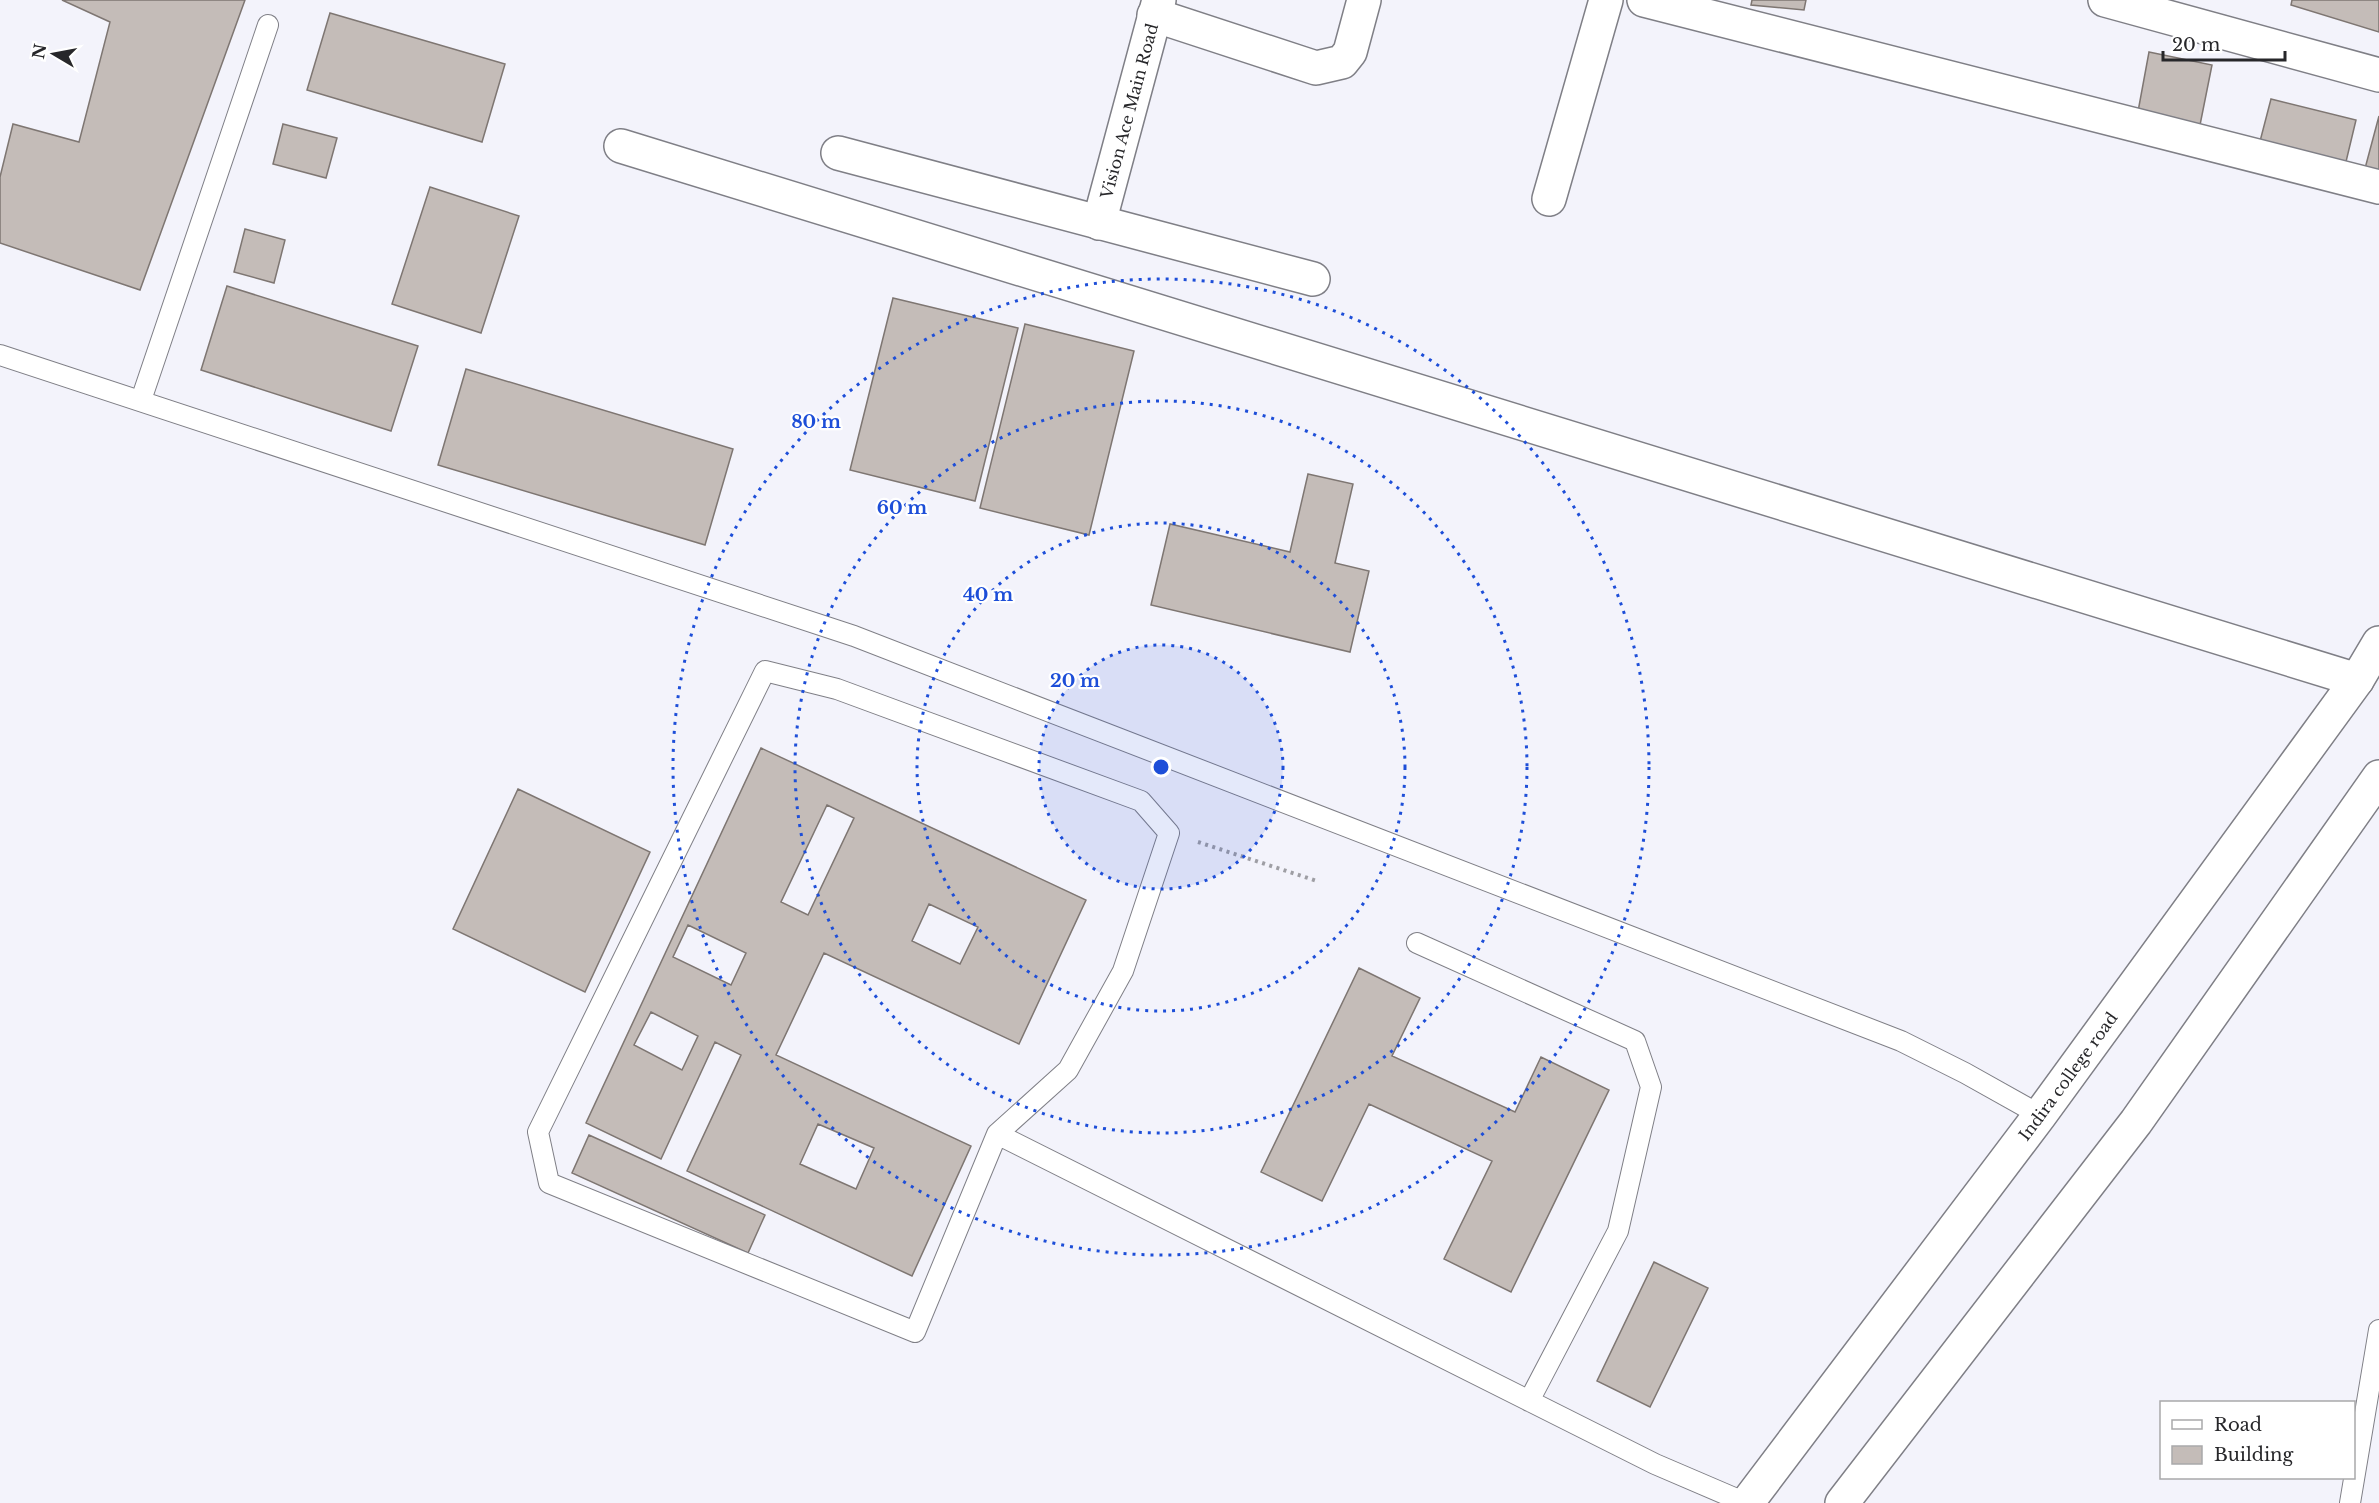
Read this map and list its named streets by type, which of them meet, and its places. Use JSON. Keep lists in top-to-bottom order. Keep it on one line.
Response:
{"streets":{"street":["Vision Ace Main Road","Indira college road"]},"legend":["Road","Building"],"scale_bar":"20 m","north":"left","rings":["80 m","60 m","40 m","20 m"]}
